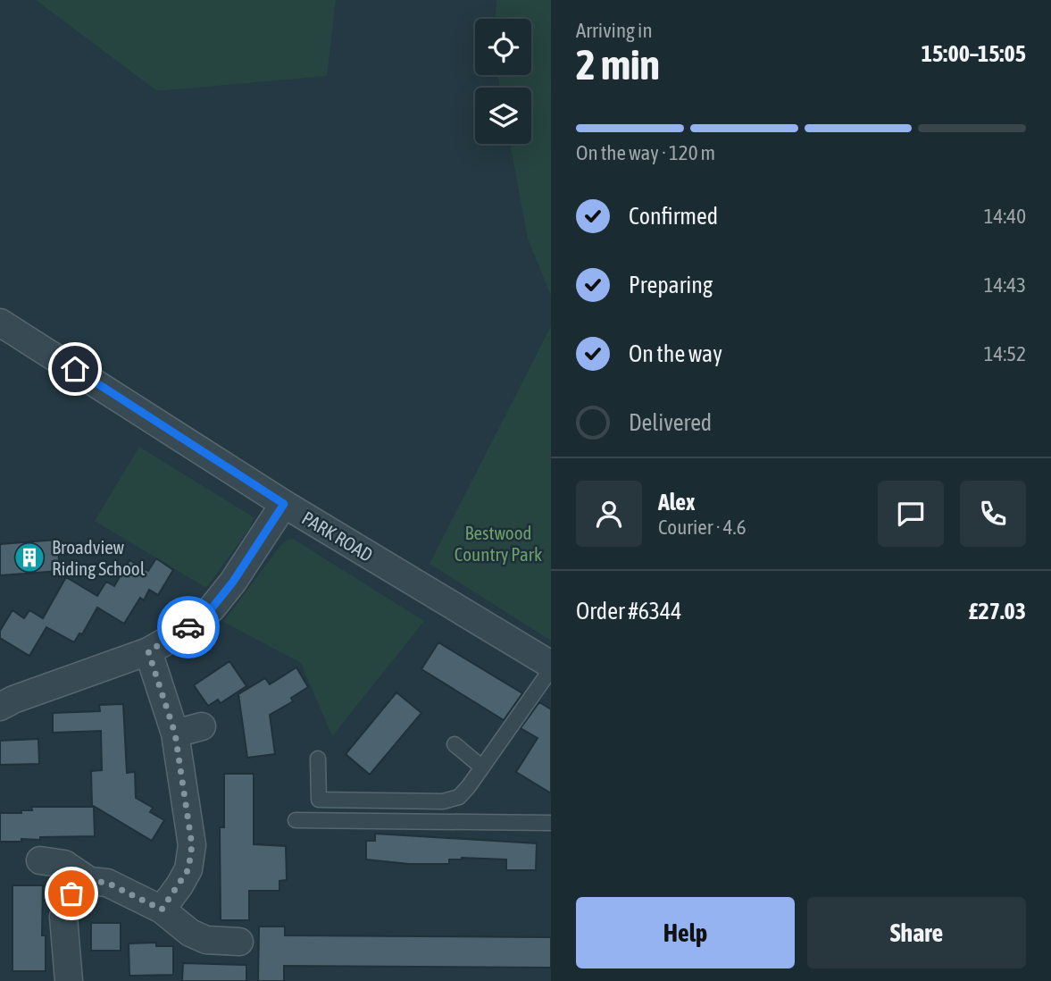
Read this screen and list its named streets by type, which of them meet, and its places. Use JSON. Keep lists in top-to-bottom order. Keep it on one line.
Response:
{"streets":{"street":["PARK ROAD"]},"parks":["Bestwood Country Park"],"places":{"building":["Broadview Riding School"]},"page":{"heading":["2 min","Arriving in","15:00–15:05"],"panel":["Alex","Courier · 4.6","Order #6344","£27.03"],"bar":"On the way · 120 m","list":[["Confirmed","14:40"],["Preparing","14:43"],["On the way","14:52"],"Delivered"],"buttons":["Help","Share"]}}
